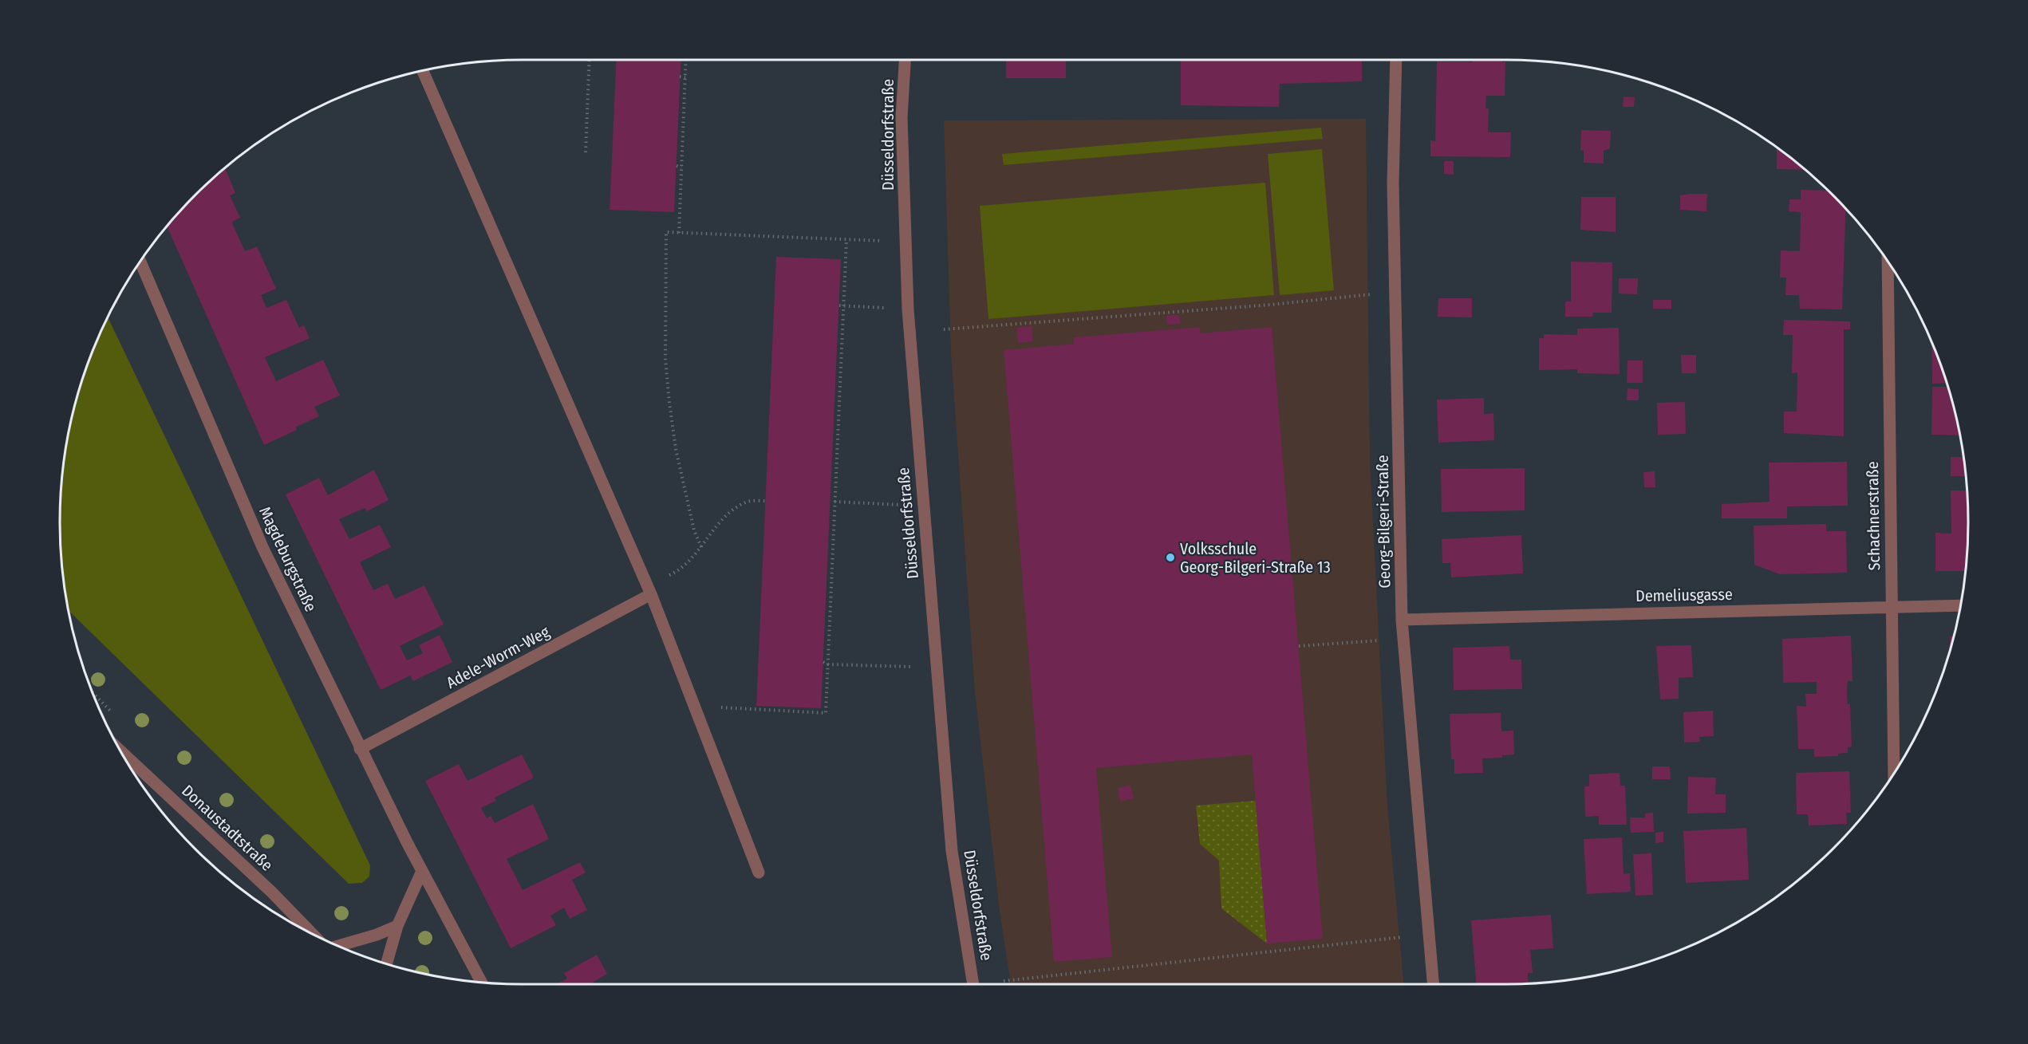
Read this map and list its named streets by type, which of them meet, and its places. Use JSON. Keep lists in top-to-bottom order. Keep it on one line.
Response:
{"streets":{"street":["Düsseldorfstraße","Schachnerstraße","Georg-Bilgeri-Straße","Magdeburgstraße","Demeliusgasse","Adele-Worm-Weg","Donaustadtstraße"]},"crossings":[["Schachnerstraße","Demeliusgasse"],["Georg-Bilgeri-Straße","Demeliusgasse"],["Magdeburgstraße","Adele-Worm-Weg"]],"places":["Volksschule Georg-Bilgeri-Straße 13"]}
